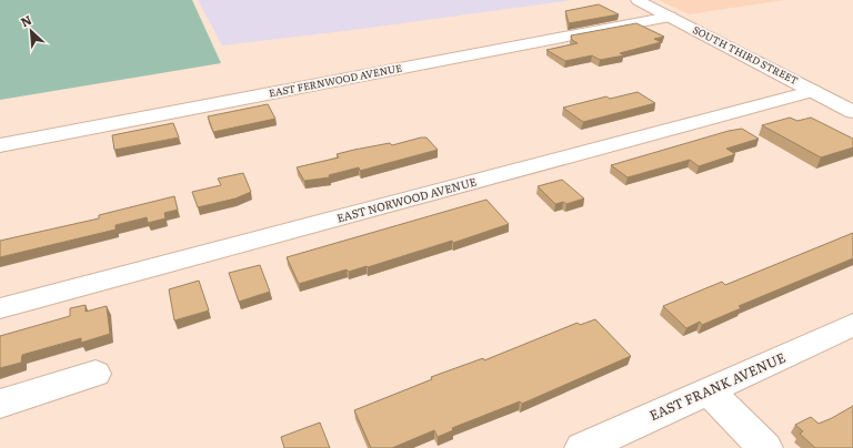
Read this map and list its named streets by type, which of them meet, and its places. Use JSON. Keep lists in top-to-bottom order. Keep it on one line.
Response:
{"streets":{"street":["SOUTH THIRD STREET","EAST FERNWOOD AVENUE","EAST NORWOOD AVENUE","EAST FRANK AVENUE"]},"crossings":[["SOUTH THIRD STREET","EAST FERNWOOD AVENUE"],["SOUTH THIRD STREET","EAST NORWOOD AVENUE"]],"north":"top left"}
